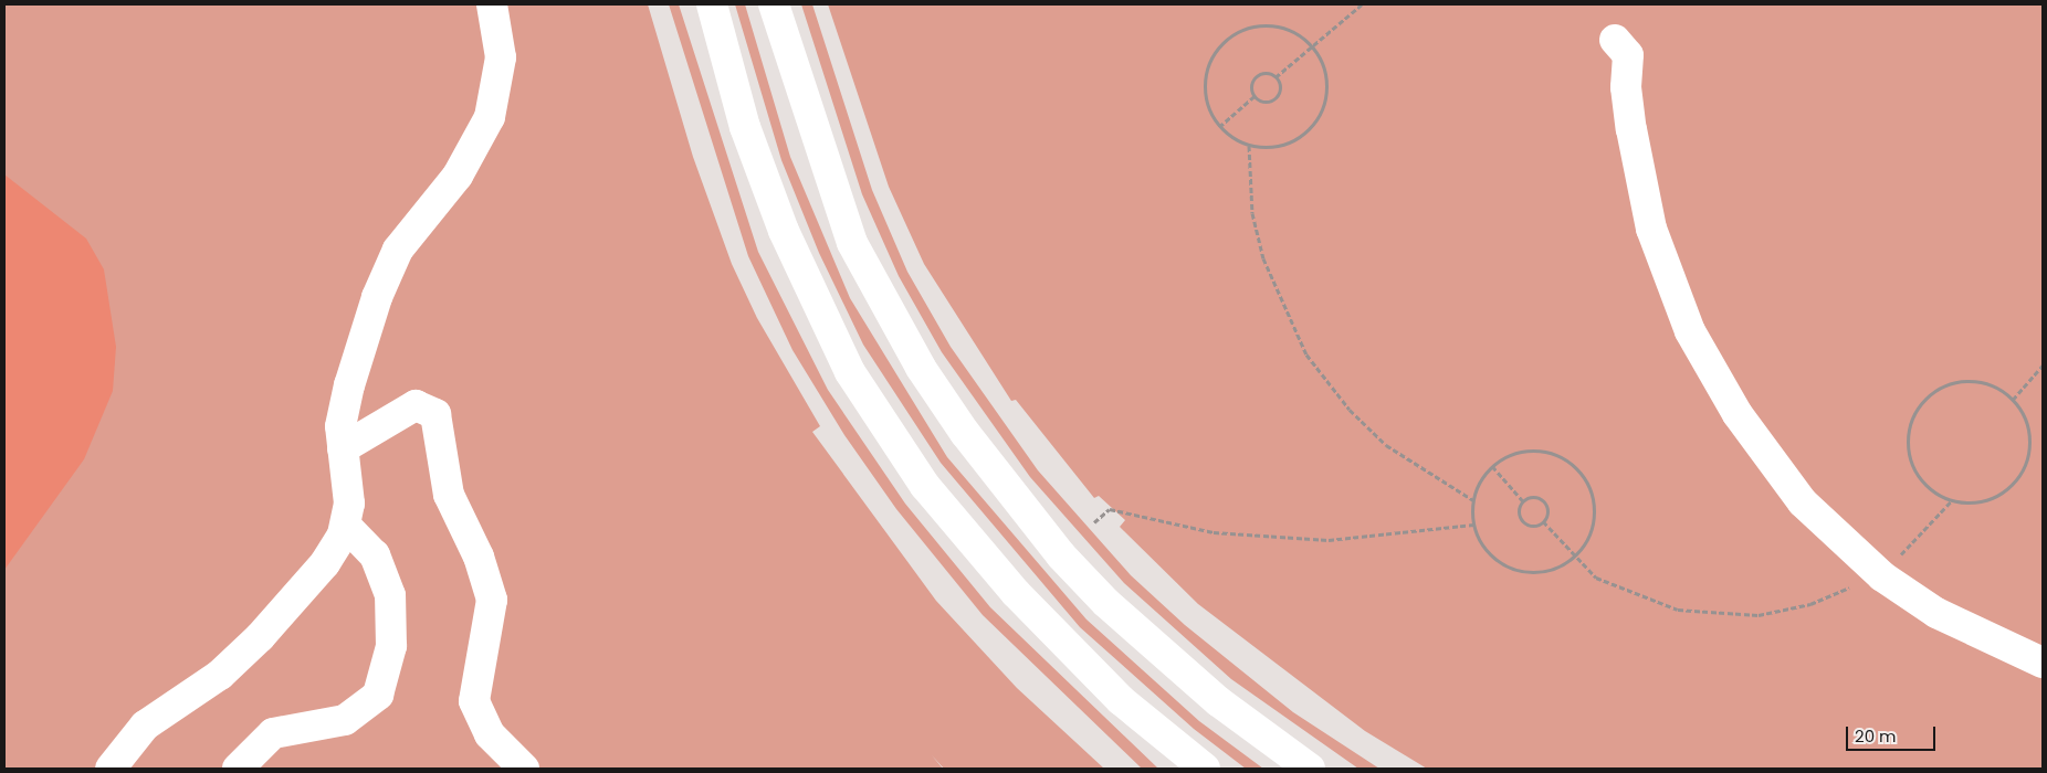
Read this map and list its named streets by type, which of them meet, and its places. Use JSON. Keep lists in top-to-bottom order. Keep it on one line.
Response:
{"scale_bar":"20 m"}
